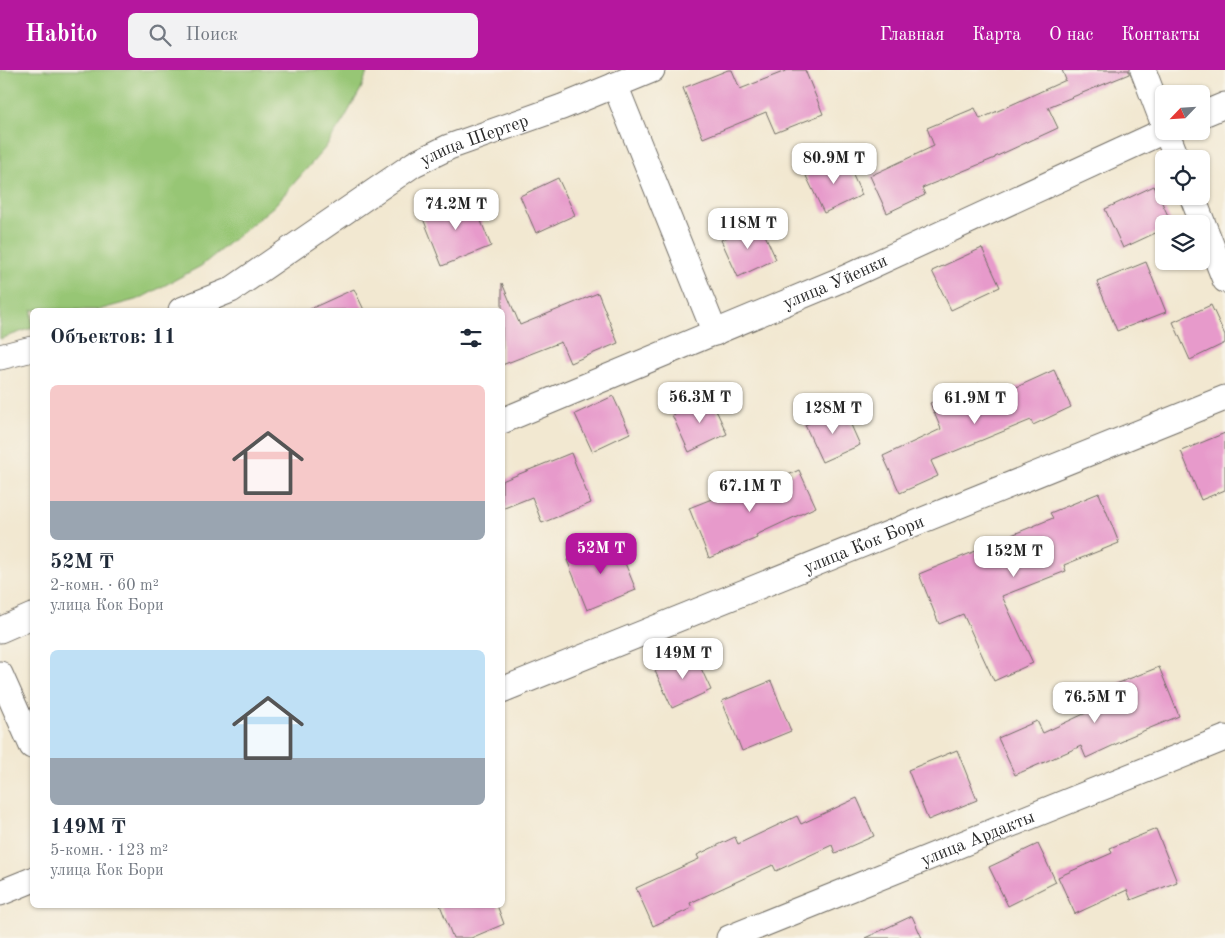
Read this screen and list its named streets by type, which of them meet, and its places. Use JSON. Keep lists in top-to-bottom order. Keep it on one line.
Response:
{"streets":{"street":["улица Шертер","улица Уйенки","улица Кок Бори","улица Ардакты"]},"north":"bottom left","page":{"header":"Habito","search":"Поиск","nav":["Главная","Карта","О нас","Контакты"],"price":["80.9M ₸","74.2M ₸","118M ₸","56.3M ₸","61.9M ₸","128M ₸","67.1M ₸","52M ₸","152M ₸","149M ₸","76.5M ₸"],"heading":"Объектов: 11","list":[{"name":"52M ₸","note":"2-комн. · 60 m² · улица Кок Бори"},{"name":"149M ₸","note":"5-комн. · 123 m² · улица Кок Бори"}]}}
